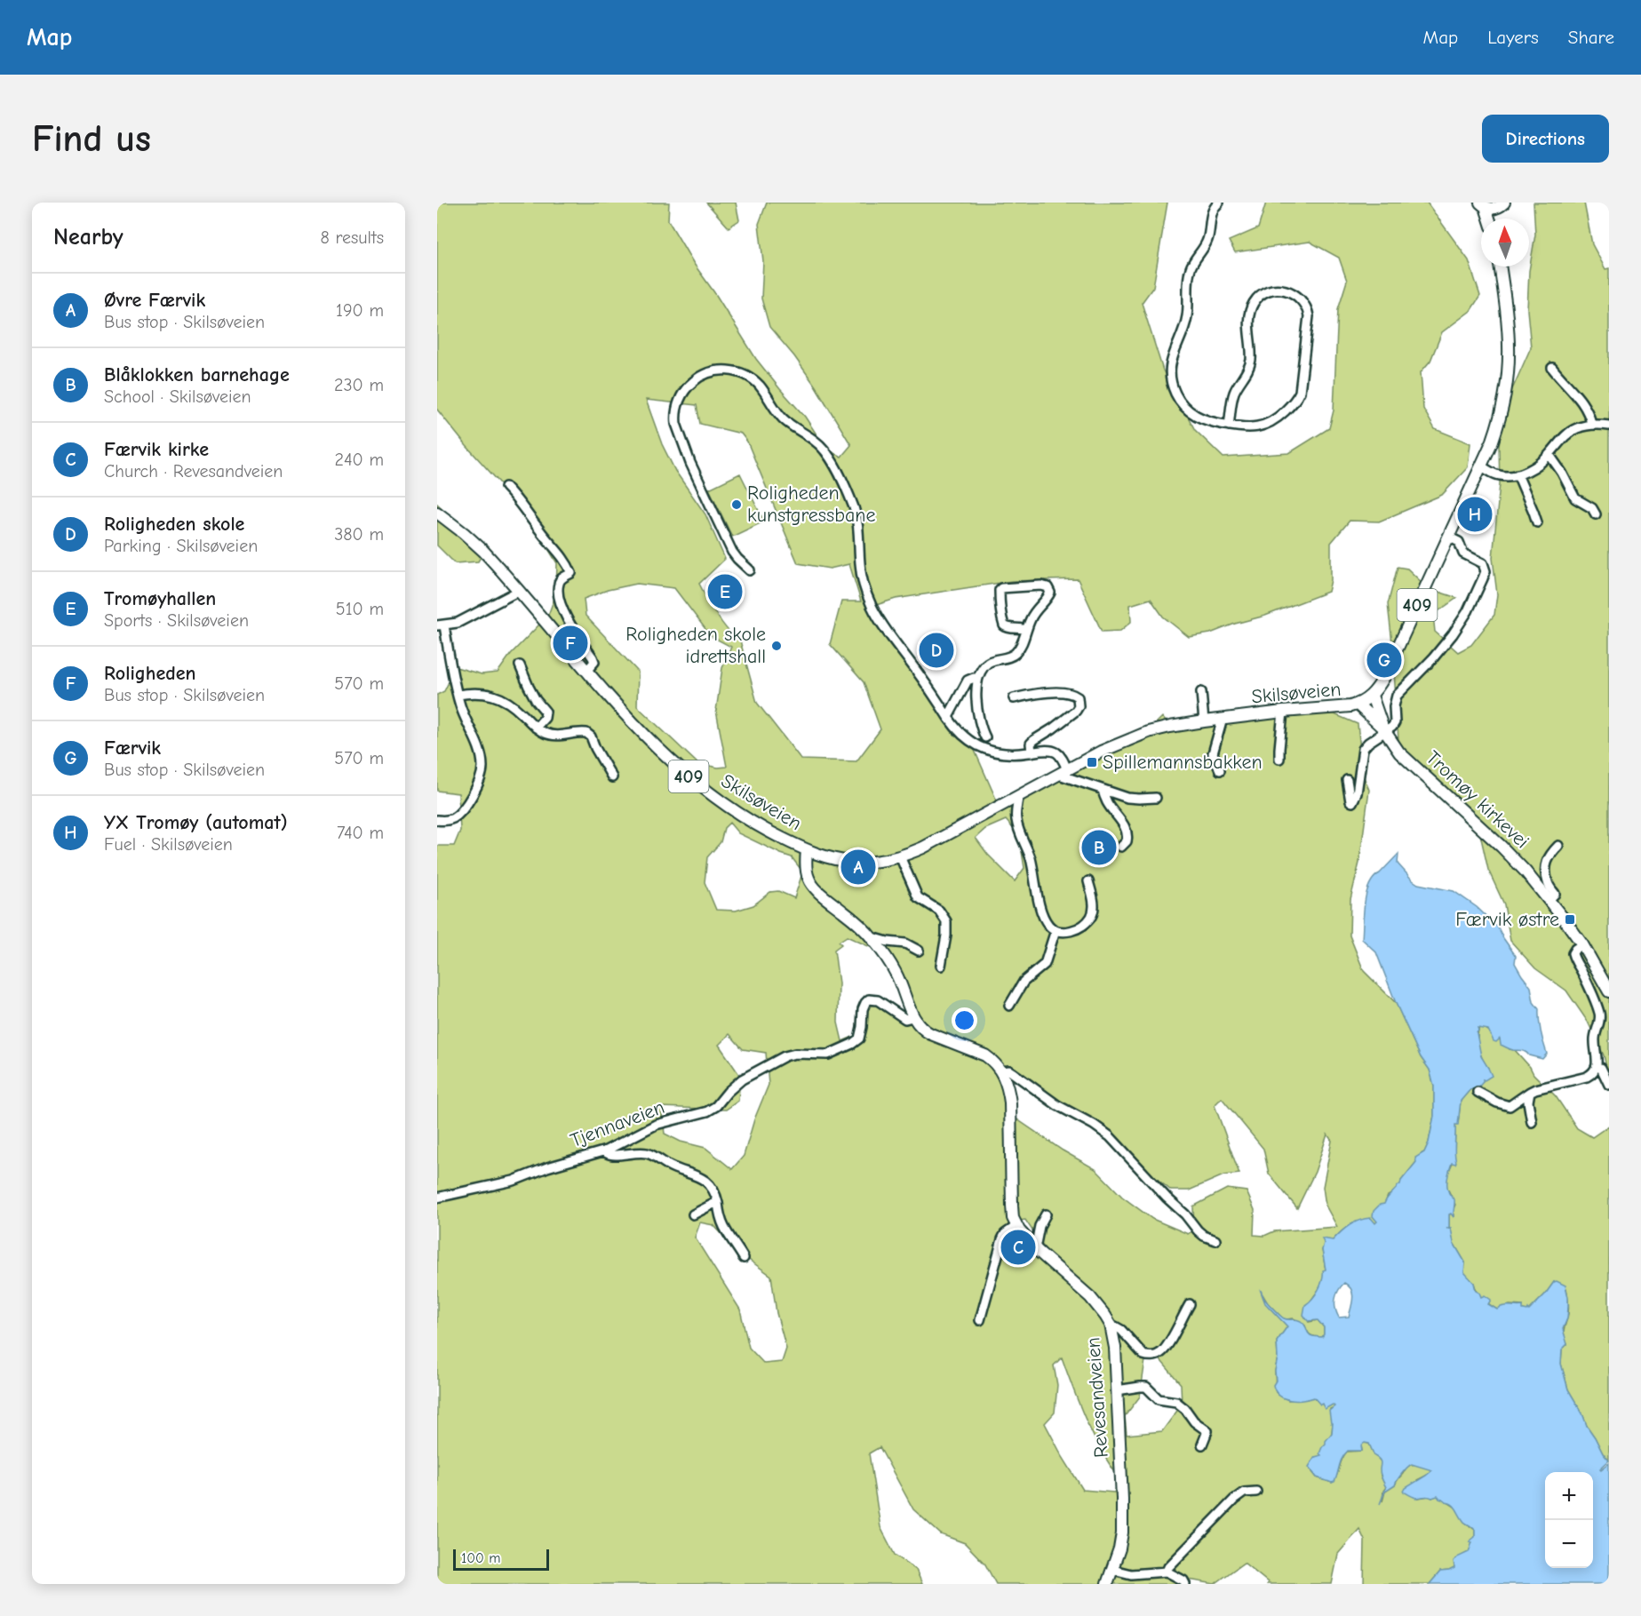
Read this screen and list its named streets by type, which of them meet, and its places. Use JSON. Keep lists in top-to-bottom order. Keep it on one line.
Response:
{"streets":{"main road":["409","Skilsøveien","Tromøy kirkevei","Revesandveien"],"street":["Tjennaveien"]},"crossings":[["Skilsøveien","Tromøy kirkevei"]],"places":{"other":["Roligheden kunstgressbane","Roligheden skole idrettshall"],"transit":["Spillemannsbakken","Færvik østre"]},"scale_bar":"100 m","north":"top","page":{"header":"Map","nav":["Map","Layers","Share"],"buttons":"Directions","title":"Find us","heading":["Nearby","8 results"],"list":[{"mark":"A","name":"Øvre Færvik","note":"Bus stop · Skilsøveien","value":"190 m"},{"mark":"B","name":"Blåklokken barnehage","note":"School · Skilsøveien","value":"230 m"},{"mark":"C","name":"Færvik kirke","note":"Church · Revesandveien","value":"240 m"},{"mark":"D","name":"Roligheden skole","note":"Parking · Skilsøveien","value":"380 m"},{"mark":"E","name":"Tromøyhallen","note":"Sports · Skilsøveien","value":"510 m"},{"mark":"F","name":"Roligheden","note":"Bus stop · Skilsøveien","value":"570 m"},{"mark":"G","name":"Færvik","note":"Bus stop · Skilsøveien","value":"570 m"},{"mark":"H","name":"YX Tromøy (automat)","note":"Fuel · Skilsøveien","value":"740 m"}],"pins":["H","E","F","D","G","B","A","C"],"map_buttons":["+","−"],"scale":"100 m"}}
